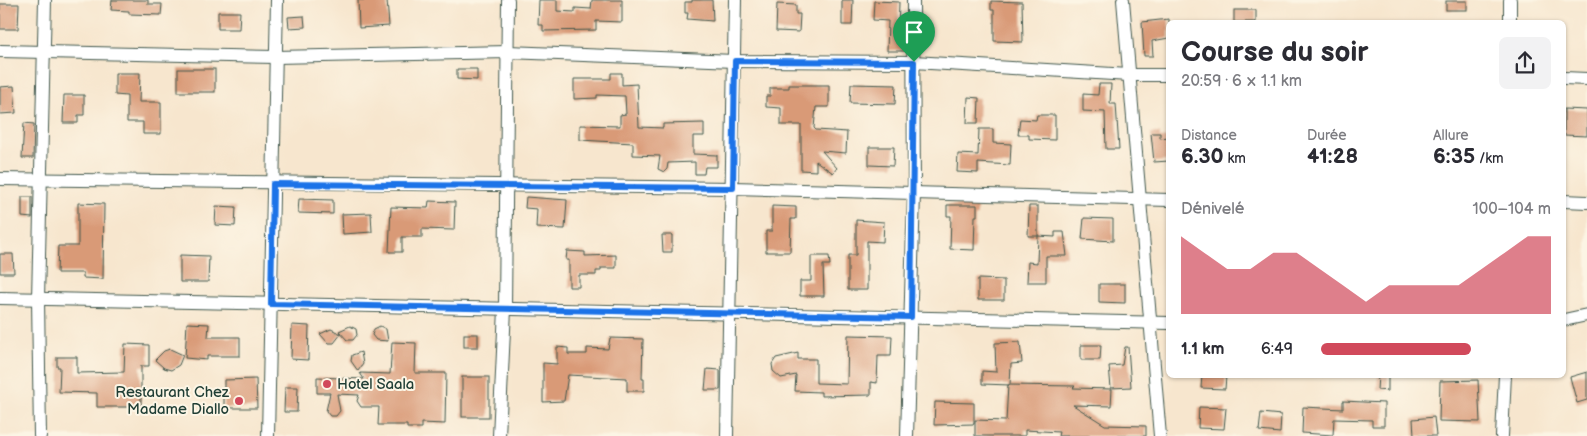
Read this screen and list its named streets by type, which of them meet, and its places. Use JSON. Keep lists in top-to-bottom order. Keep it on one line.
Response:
{"places":["Hotel Saala","Restaurant Chez Madame Diallo"],"page":{"heading":["Course du soir","20:59 · 6 × 1.1 km"],"stats":[["Distance","6.30 km"],["Durée","41:28"],["Allure","6:35 /km"]],"chart":["Dénivelé","100–104 m"],"list":[{"name":"1.1 km","note":"6:49"}]}}
